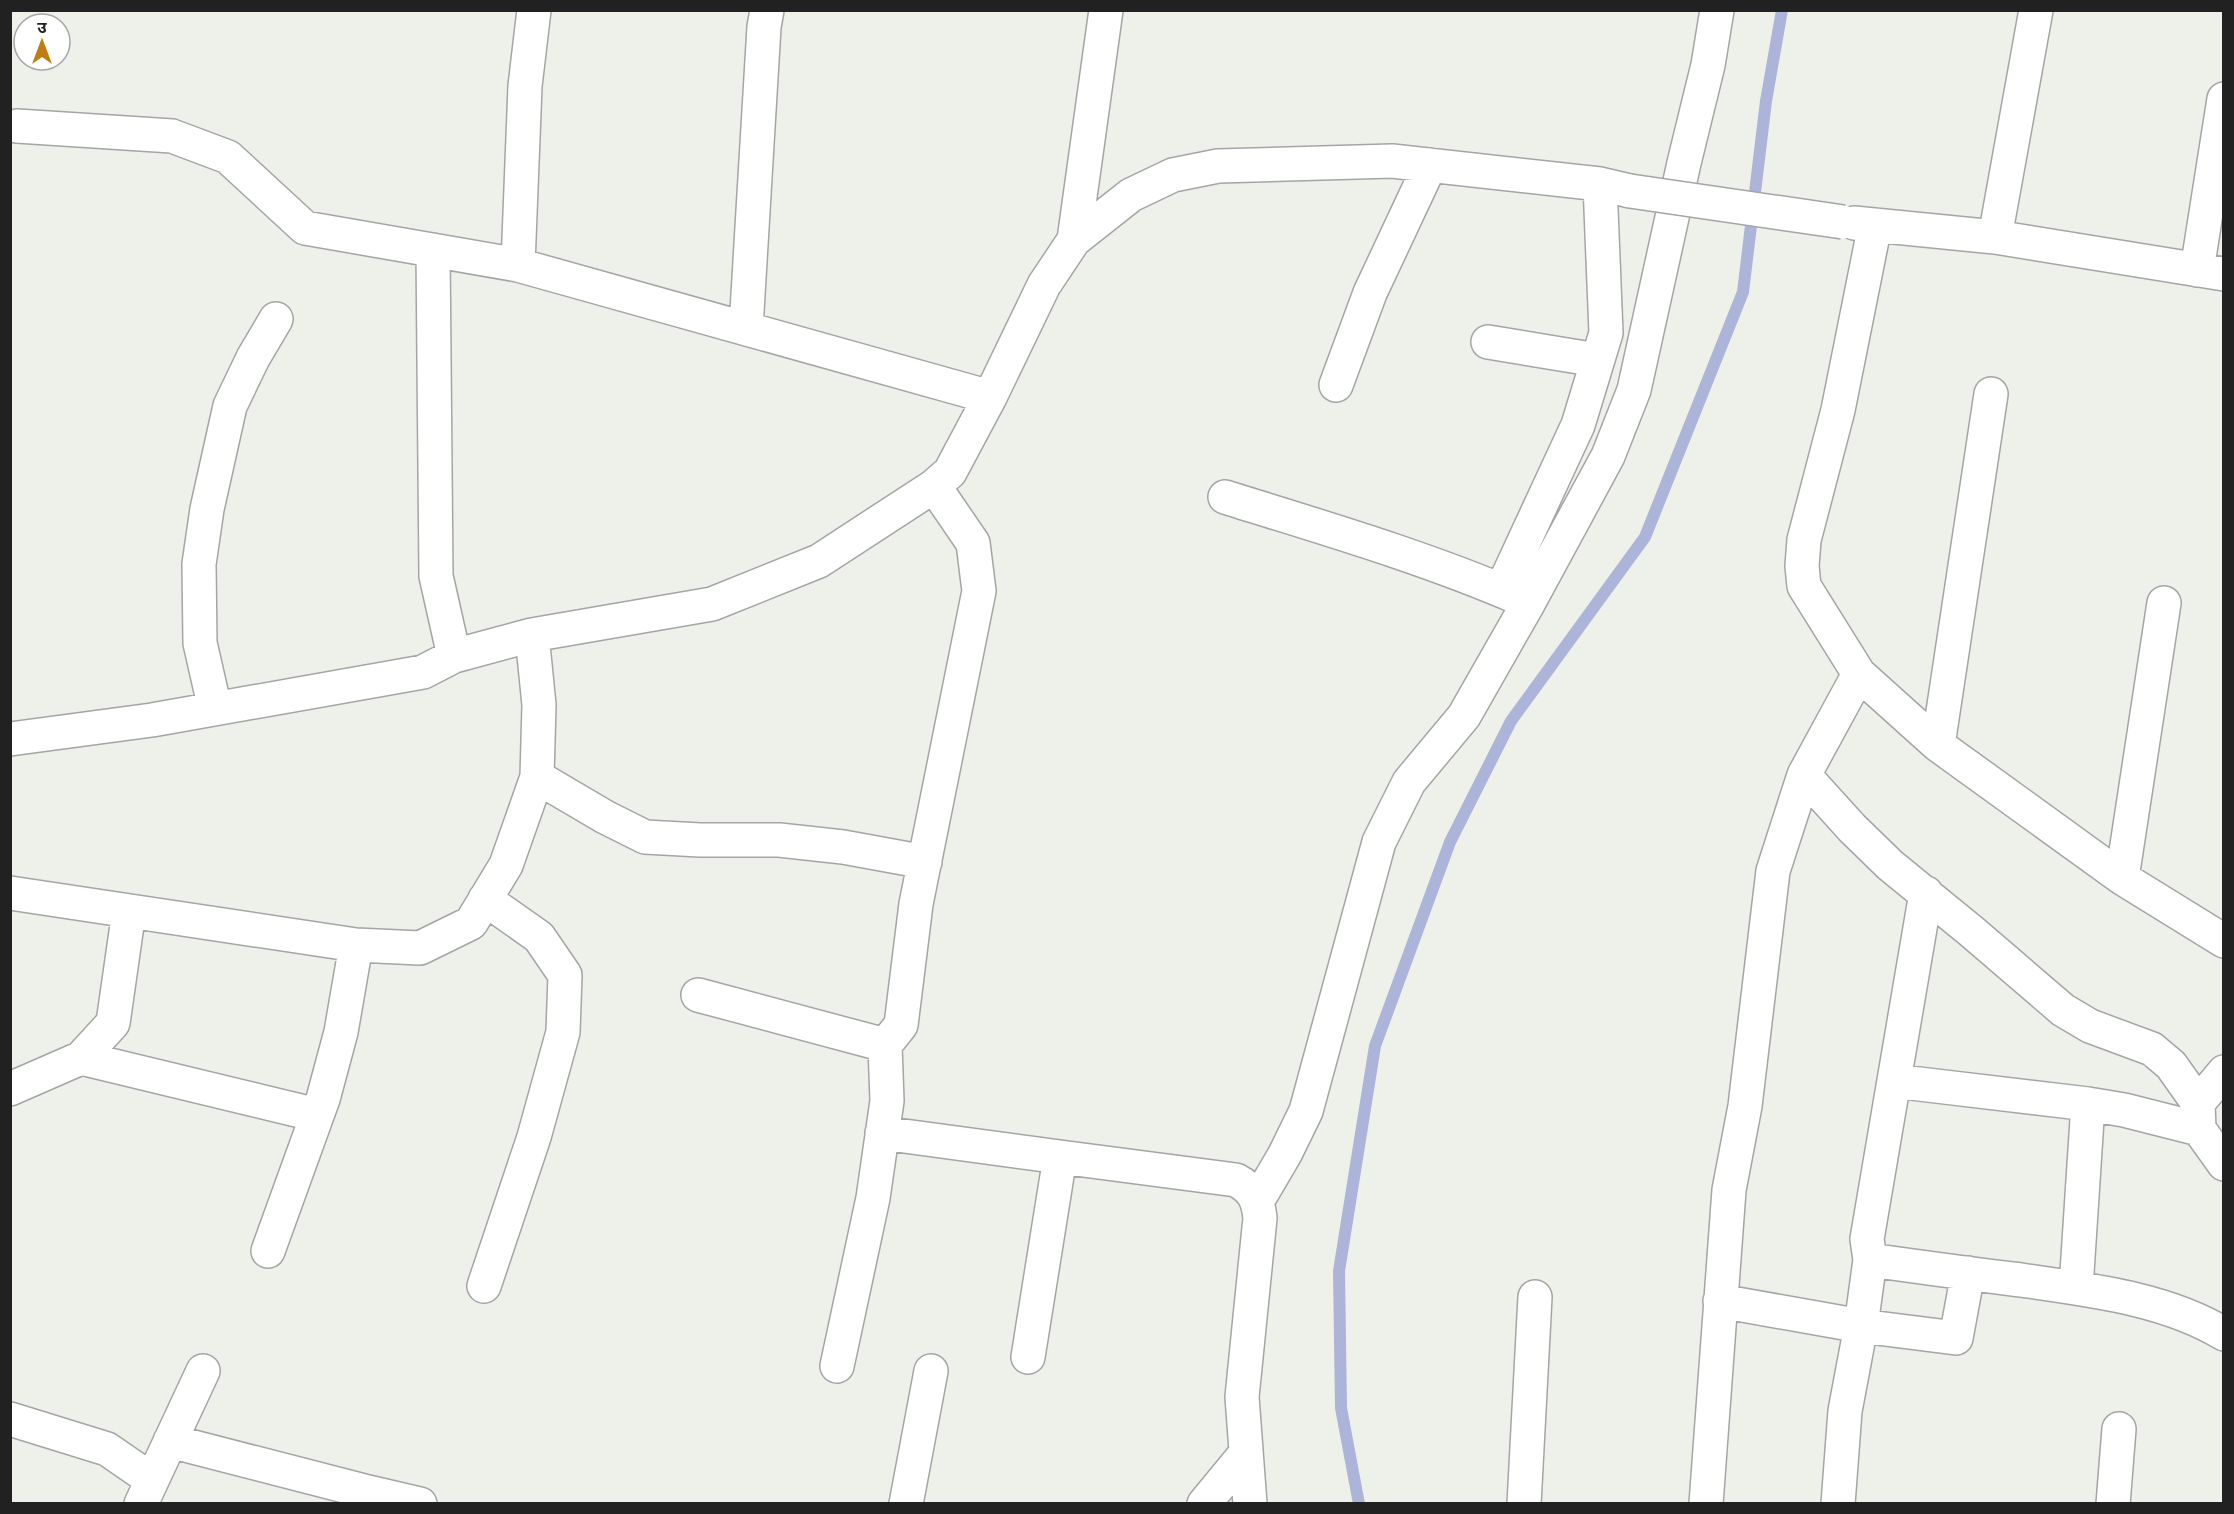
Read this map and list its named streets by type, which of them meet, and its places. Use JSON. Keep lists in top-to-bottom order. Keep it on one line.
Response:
{"north":"top"}
